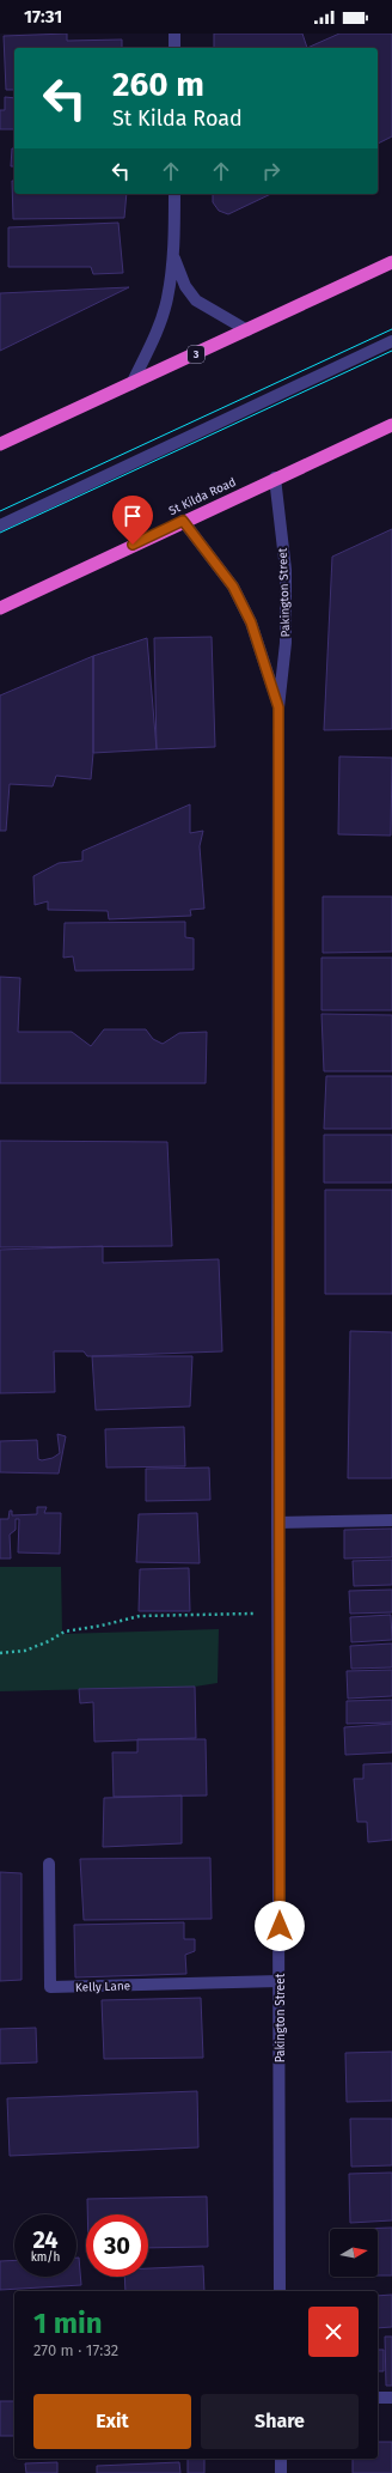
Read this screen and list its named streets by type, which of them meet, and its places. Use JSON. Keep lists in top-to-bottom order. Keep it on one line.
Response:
{"streets":{"highway":["3","St Kilda Road"],"street":["Pakington Street","Kelly Lane"]},"crossings":[["St Kilda Road","Pakington Street"],["Pakington Street","Kelly Lane"]],"north":"right","page":{"status":"17:31","turn":["260 m","St Kilda Road"],"speed":"24 km/h","limit":"30","heading":["1 min","270 m · 17:32"],"buttons":["Exit","Share"]}}
